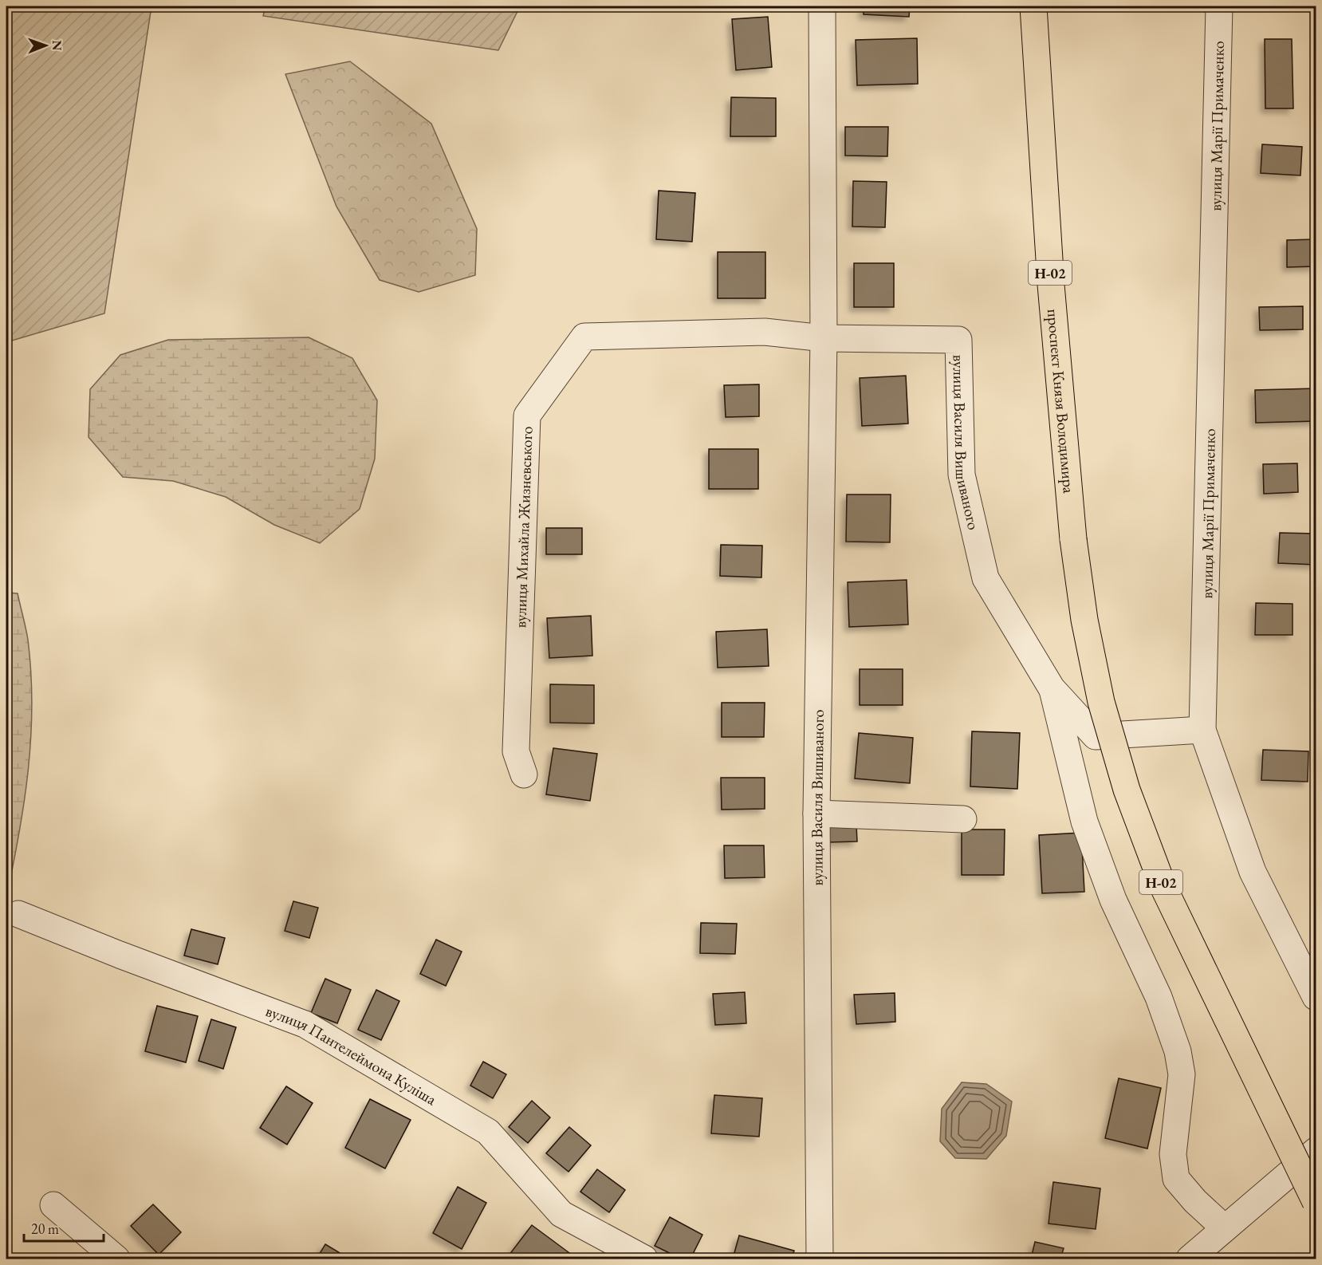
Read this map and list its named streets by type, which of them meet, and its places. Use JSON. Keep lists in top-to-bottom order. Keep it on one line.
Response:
{"streets":{"main road":["Н-02","проспект Князя Володимира"],"street":["вулиця Марії Примаченко","вулиця Василя Вишиваного","вулиця Михайла Жизневського","вулиця Пантелеймона Куліша"]},"crossings":[["вулиця Марії Примаченко","вулиця Василя Вишиваного"],["вулиця Василя Вишиваного","вулиця Михайла Жизневського"]],"scale_bar":"20 m","north":"right"}
